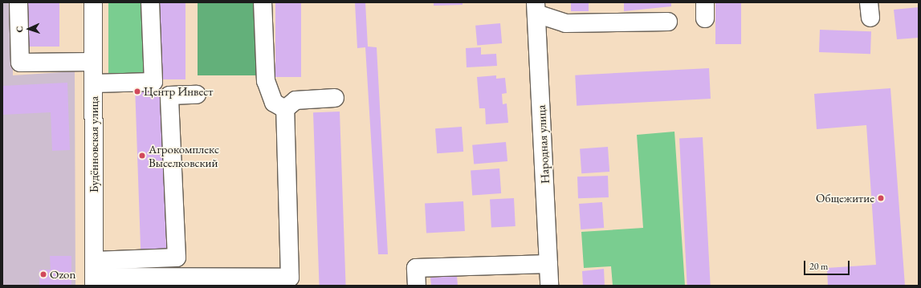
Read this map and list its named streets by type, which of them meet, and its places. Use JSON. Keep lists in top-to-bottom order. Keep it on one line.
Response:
{"streets":{"street":["Будённовская улица","Народная улица"]},"places":["Центр Инвест","Агрокомплекс Выселковский","Общежитие","Ozon"],"scale_bar":"20 m","north":"left"}
